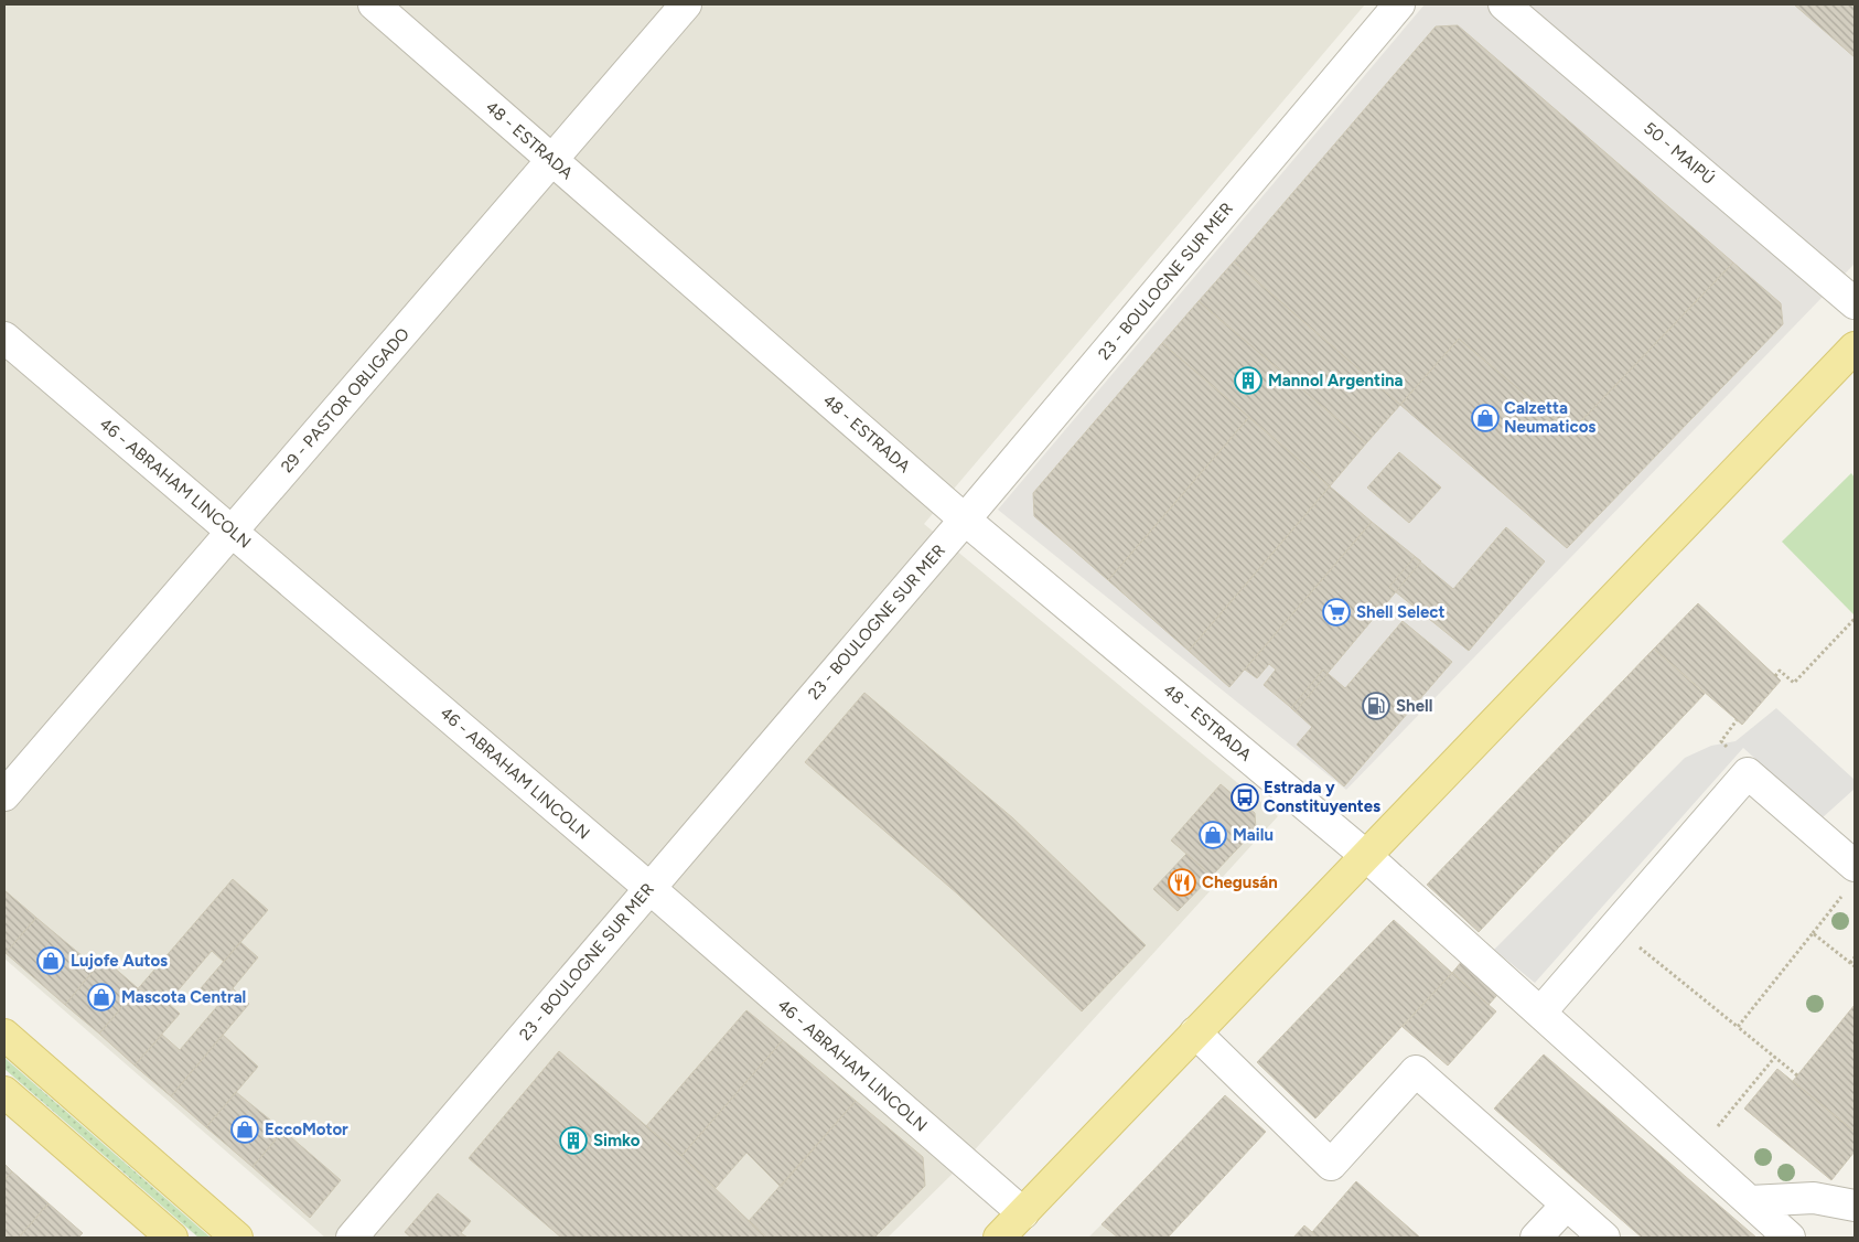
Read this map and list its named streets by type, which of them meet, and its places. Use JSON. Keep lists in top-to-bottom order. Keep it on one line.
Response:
{"streets":{"street":["48 - ESTRADA","50 - MAIPÚ","23 - BOULOGNE SUR MER","29 - PASTOR OBLIGADO","46 - ABRAHAM LINCOLN"]},"crossings":[["48 - ESTRADA","23 - BOULOGNE SUR MER"],["48 - ESTRADA","29 - PASTOR OBLIGADO"],["23 - BOULOGNE SUR MER","46 - ABRAHAM LINCOLN"],["29 - PASTOR OBLIGADO","46 - ABRAHAM LINCOLN"]],"places":{"building":["Mannol Argentina","Simko"],"shop":["Calzetta Neumaticos","Mailu","Lujofe Autos","Mascota Central","EccoMotor"],"supermarket":["Shell Select"],"fuel station":["Shell"],"bus stop":["Estrada y Constituyentes"],"restaurant":["Chegusán"]}}
